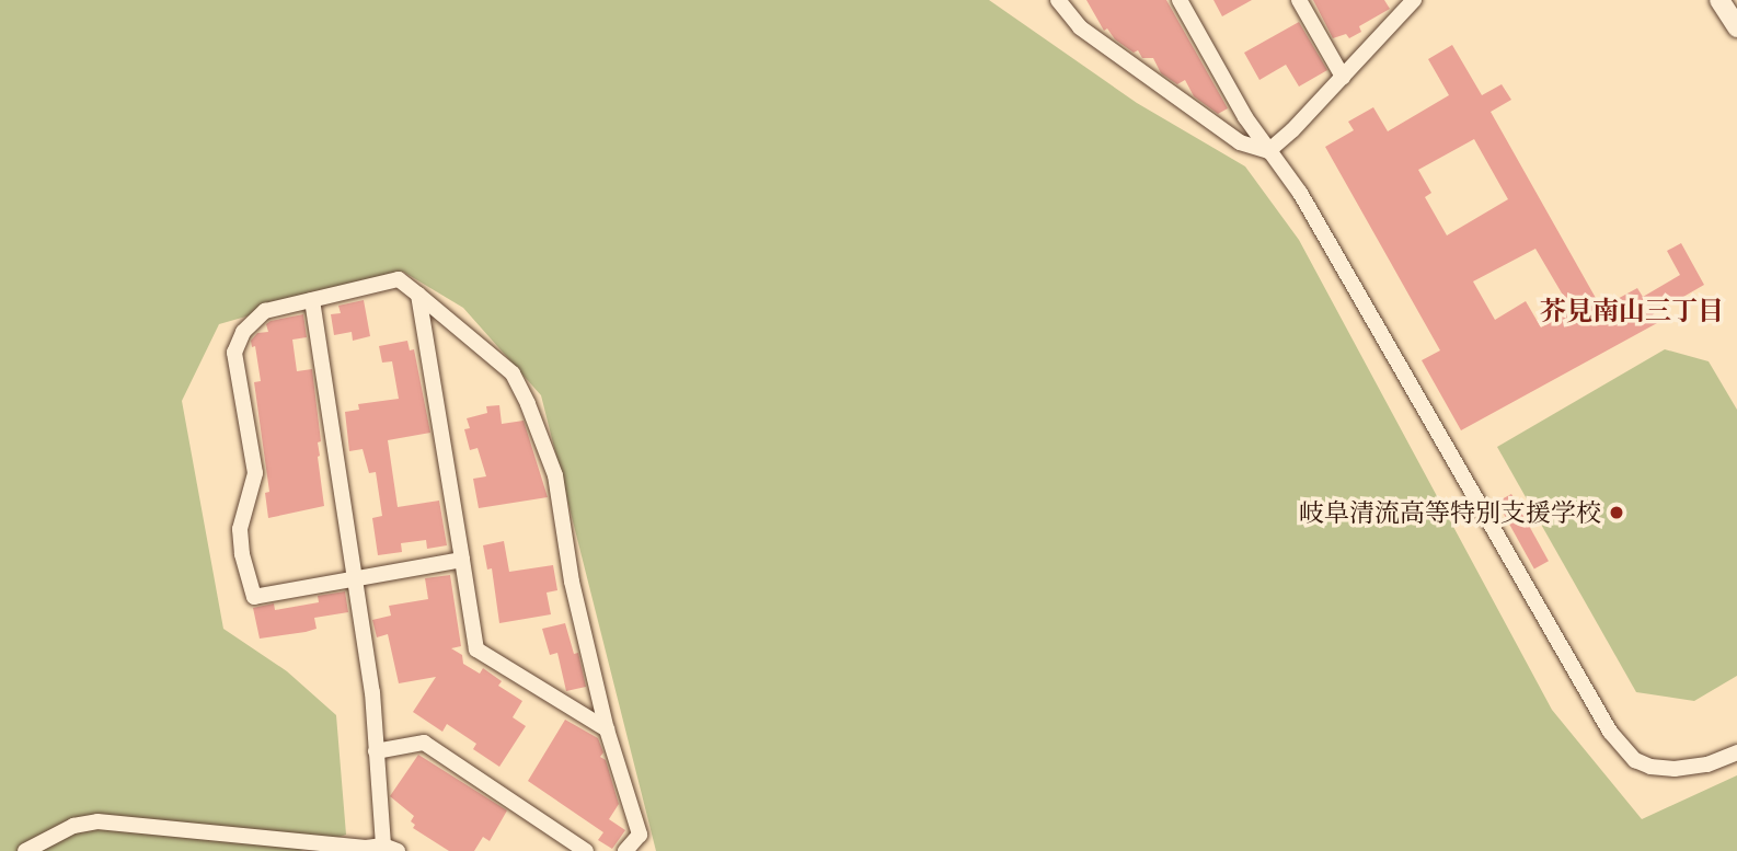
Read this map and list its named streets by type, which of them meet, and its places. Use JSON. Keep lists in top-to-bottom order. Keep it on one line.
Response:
{"districts":["芥見南山三丁目"],"places":["岐阜清流高等特別支援学校"]}
